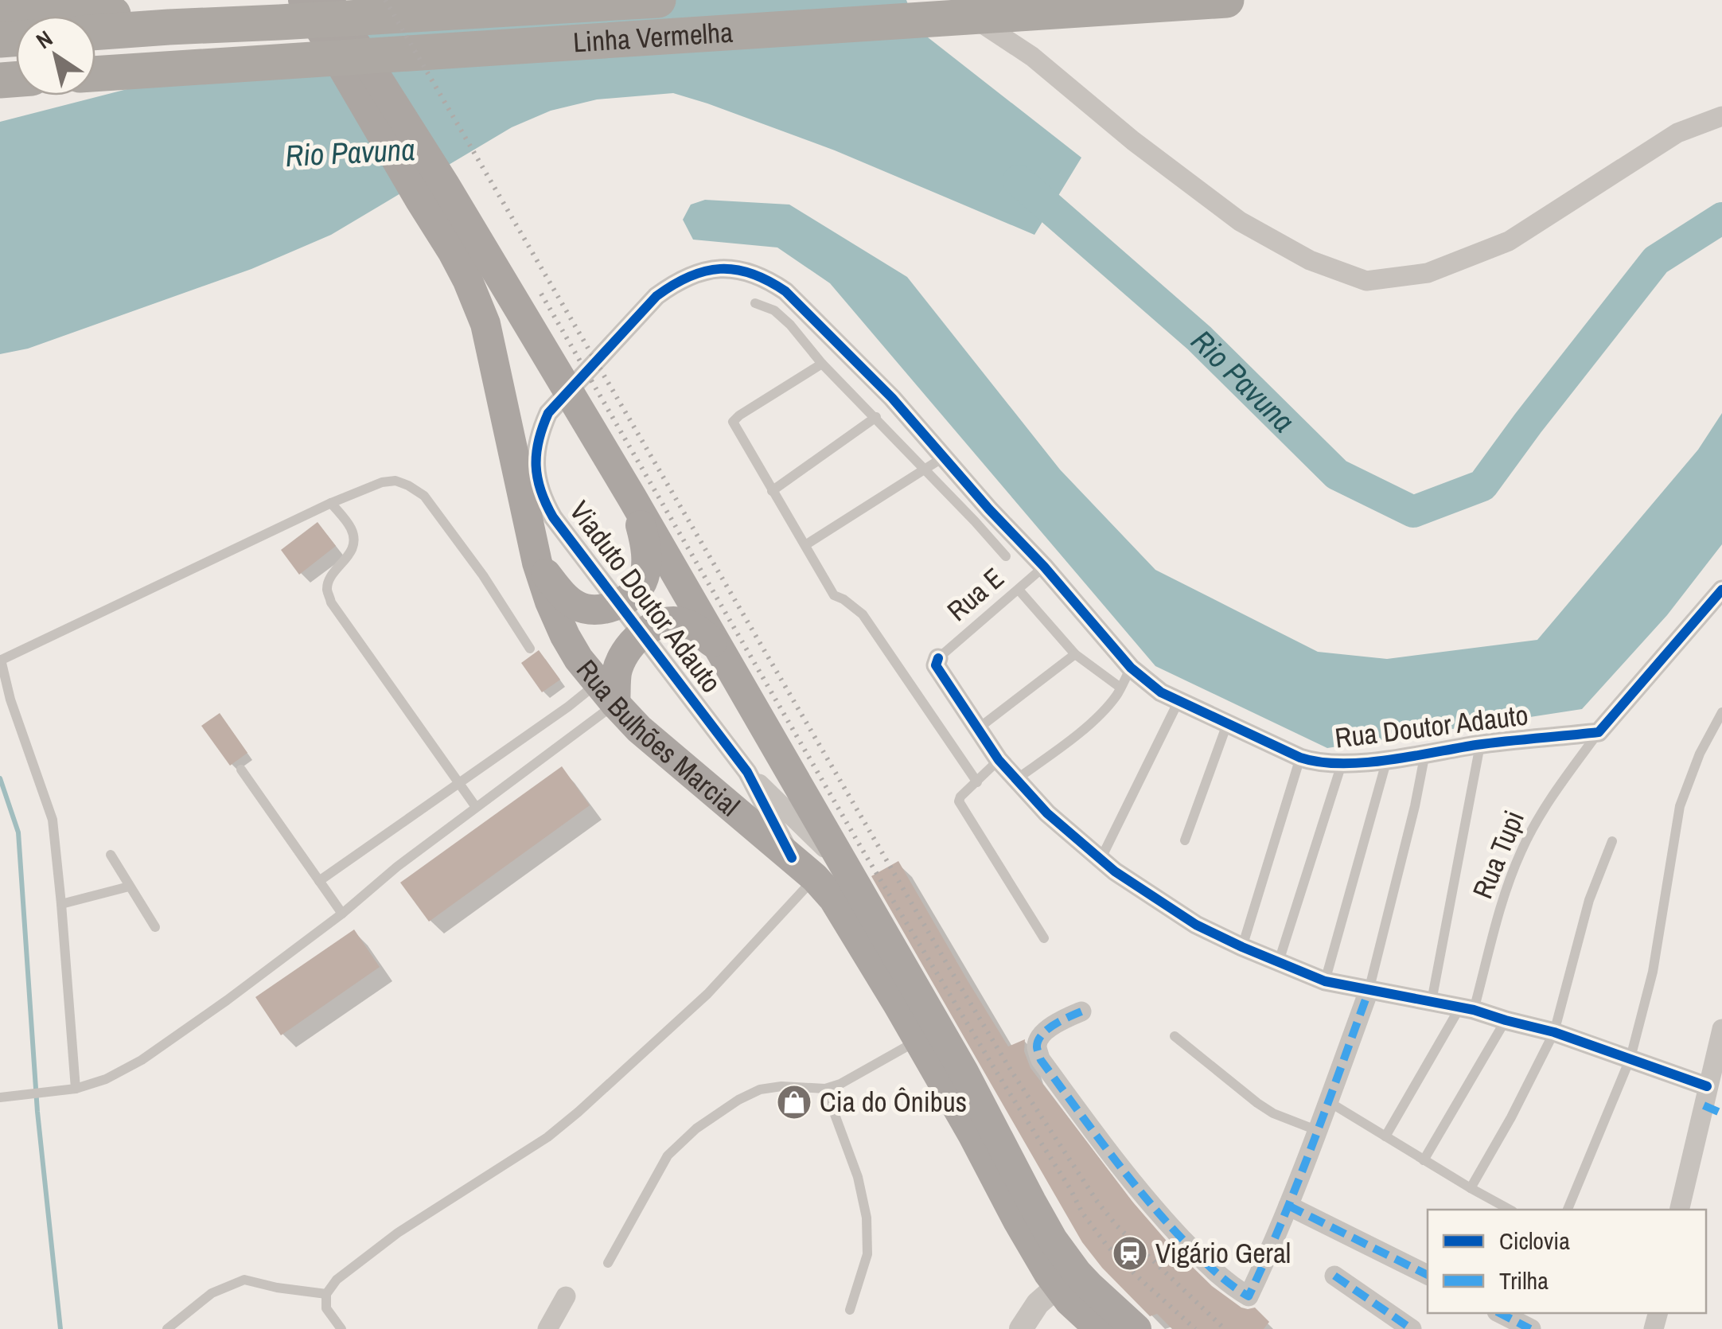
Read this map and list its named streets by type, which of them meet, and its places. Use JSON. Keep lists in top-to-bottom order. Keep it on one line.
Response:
{"streets":{"highway":["Linha Vermelha"],"main road":["Rua Bulhões Marcial"],"street":["Viaduto Doutor Adauto","Rua Doutor Adauto"],"lane":["Rua E","Rua Tupi"]},"crossings":[["Rua E","Rua Doutor Adauto"],["Viaduto Doutor Adauto","Rua Doutor Adauto"],["Viaduto Doutor Adauto","Rua Bulhões Marcial"],["Rua Doutor Adauto","Rua Tupi"]],"water":["Rio Pavuna"],"places":{"shop":["Cia do Ônibus"],"station":["Vigário Geral"]},"legend":["Ciclovia","Trilha"],"north":"top left"}
